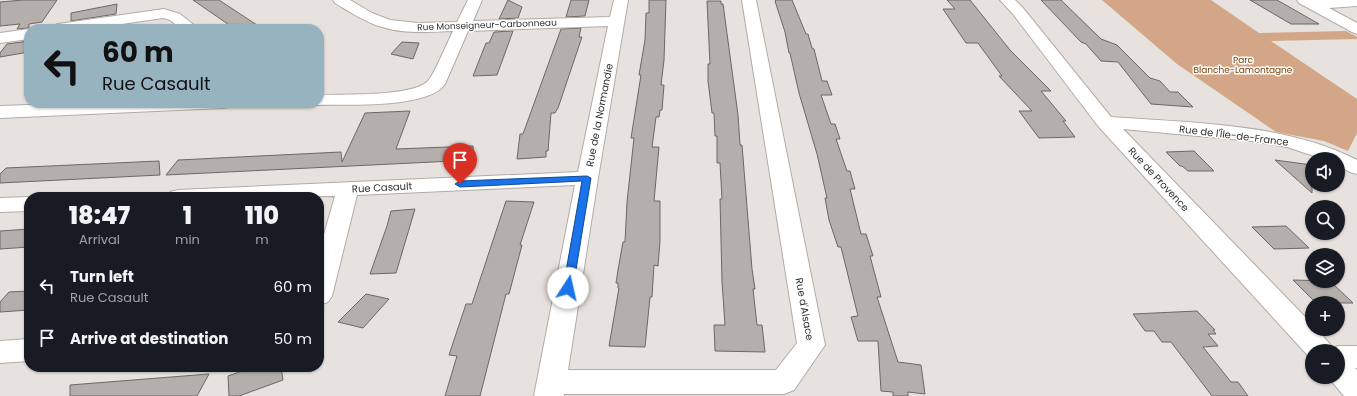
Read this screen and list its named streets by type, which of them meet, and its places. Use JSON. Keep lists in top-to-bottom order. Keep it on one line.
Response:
{"streets":{"street":["Rue Monseigneur-Carbonneau","Rue de la Normandie","Rue de l'Île-de-France","Rue de Provence","Rue Casault","Rue d'Alsace"]},"crossings":[["Rue Monseigneur-Carbonneau","Rue de la Normandie"],["Rue de la Normandie","Rue Casault"],["Rue de la Normandie","Rue d'Alsace"],["Rue de l'Île-de-France","Rue de Provence"]],"parks":["Parc Blanche-Lamontagne"],"page":{"turn":["60 m","Rue Casault"],"map_buttons":["+","−"],"eta":["18:47","Arrival","1","min","110","m"],"list":[{"name":"Turn left","note":"Rue Casault","value":"60 m"},{"name":"Arrive at destination","value":"50 m"}]}}
